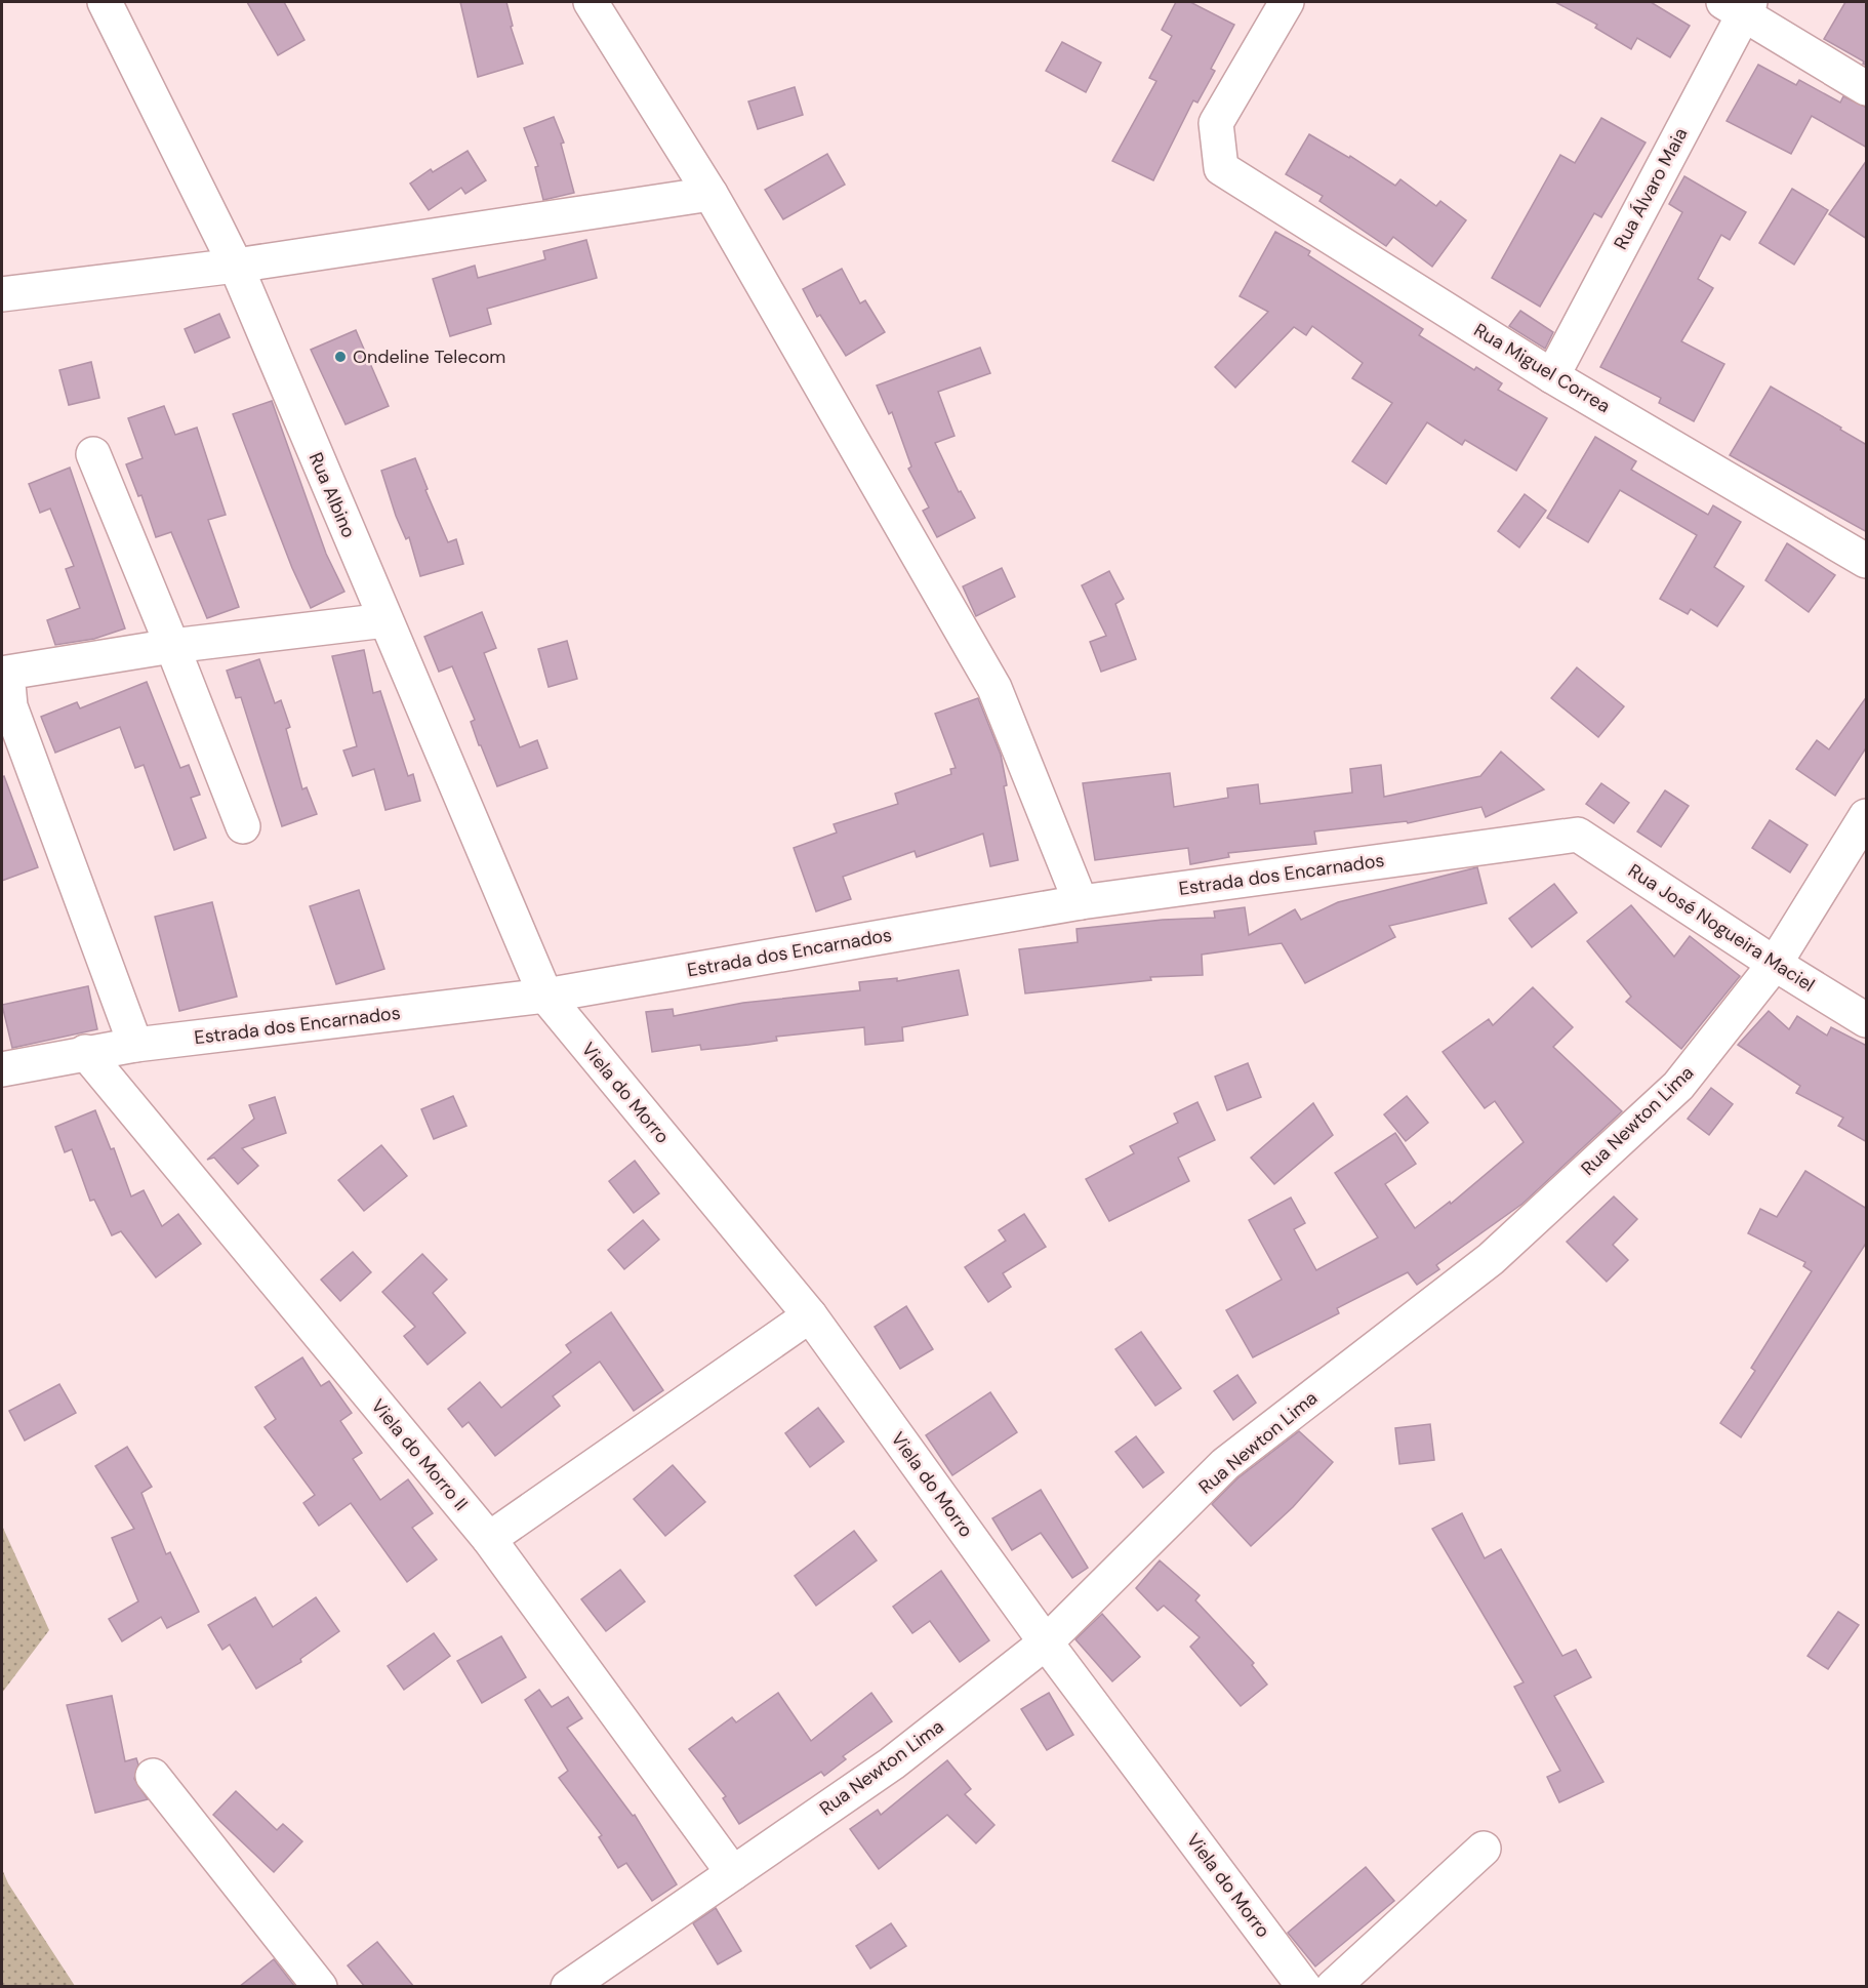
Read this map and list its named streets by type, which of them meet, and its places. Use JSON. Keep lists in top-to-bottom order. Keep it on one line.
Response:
{"streets":{"street":["Rua Álvaro Maia","Rua Miguel Correa","Rua Albino","Estrada dos Encarnados","Rua José Nogueira Maciel","Viela do Morro","Rua Newton Lima","Viela do Morro II"]},"crossings":[["Rua Álvaro Maia","Rua Miguel Correa"],["Rua Albino","Estrada dos Encarnados"],["Rua Albino","Viela do Morro"],["Estrada dos Encarnados","Rua José Nogueira Maciel"],["Estrada dos Encarnados","Viela do Morro"],["Estrada dos Encarnados","Viela do Morro II"],["Rua José Nogueira Maciel","Rua Newton Lima"],["Viela do Morro","Rua Newton Lima"],["Rua Newton Lima","Viela do Morro II"]],"places":["Ondeline Telecom"]}
